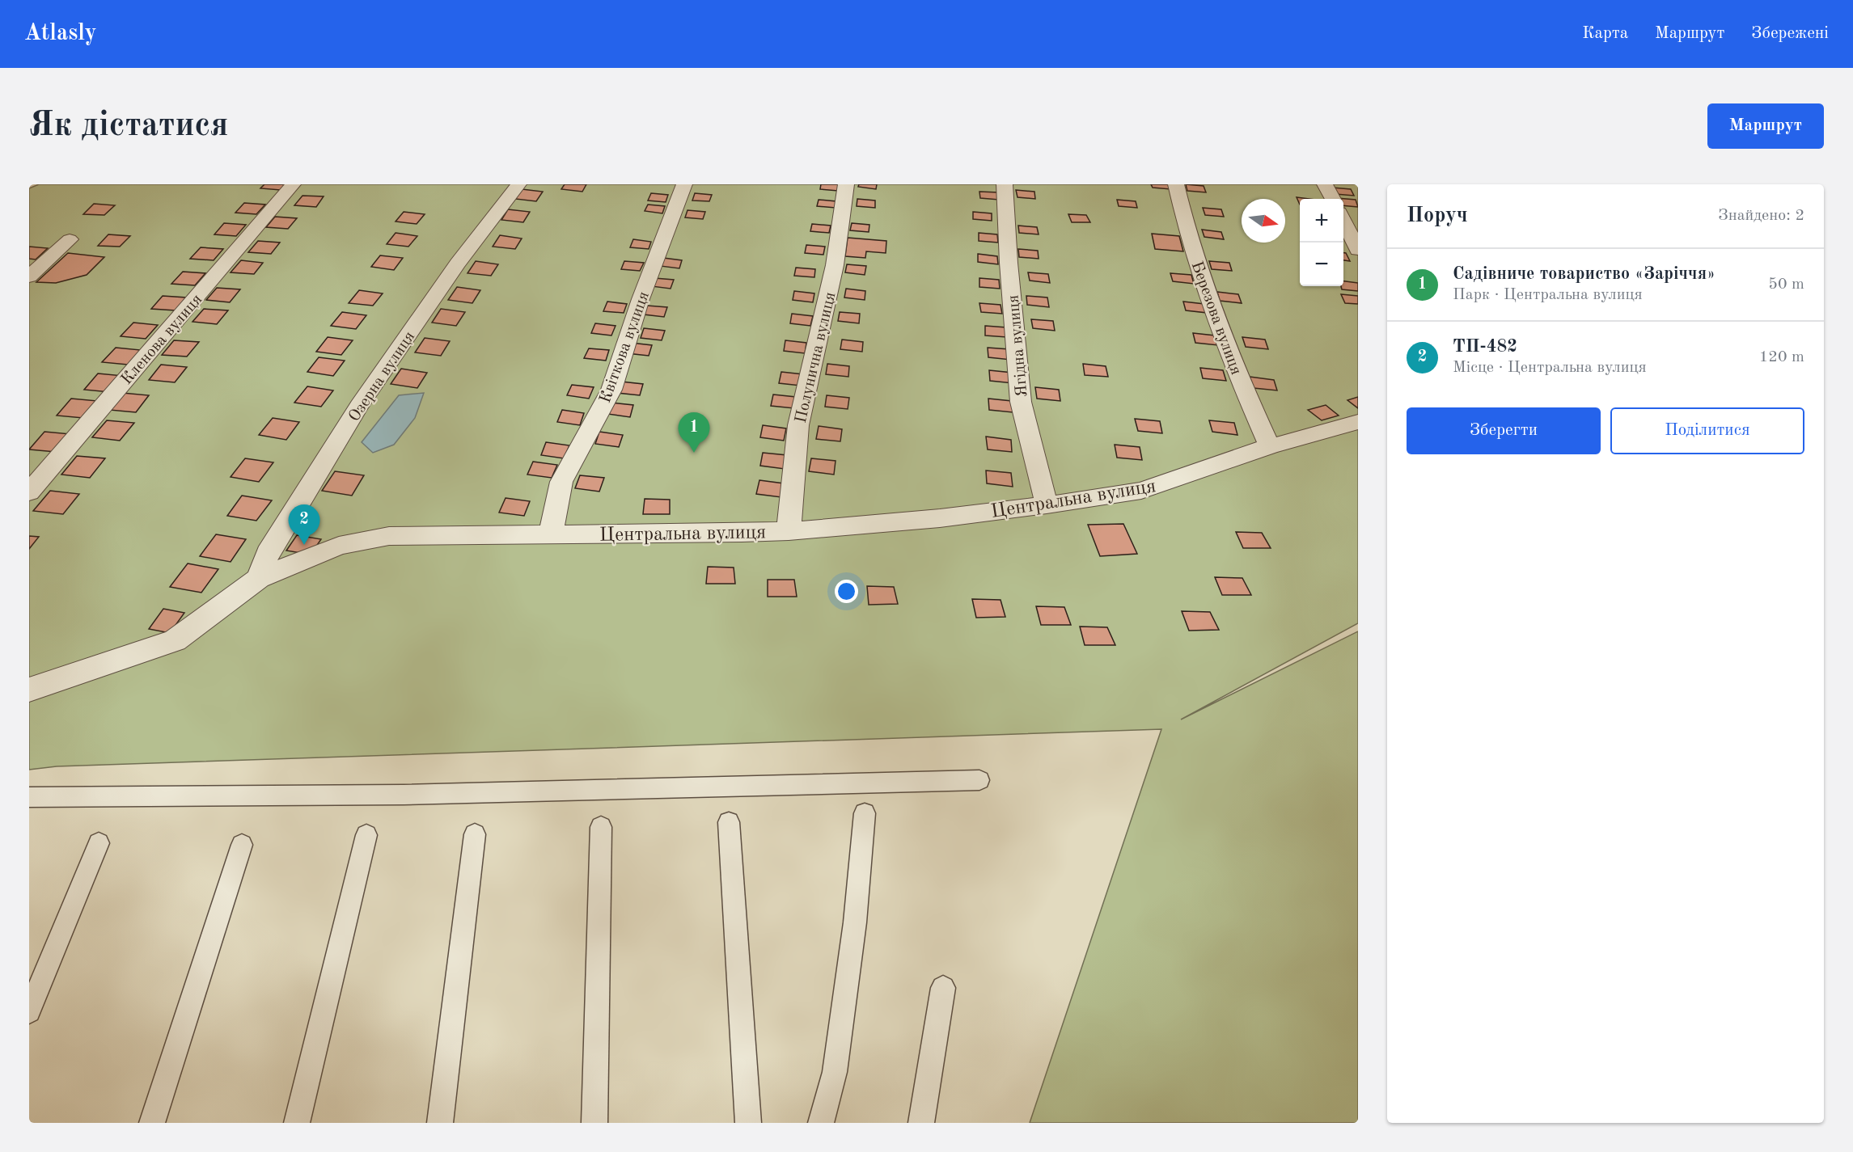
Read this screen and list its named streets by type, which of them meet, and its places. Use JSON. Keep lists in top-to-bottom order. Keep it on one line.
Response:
{"streets":{"street":["Березова вулиця","Кленова вулиця","Ягідна вулиця","Квіткова вулиця","Полунична вулиця","Озерна вулиця","Центральна вулиця"]},"crossings":[["Березова вулиця","Центральна вулиця"],["Ягідна вулиця","Центральна вулиця"],["Квіткова вулиця","Центральна вулиця"],["Полунична вулиця","Центральна вулиця"],["Озерна вулиця","Центральна вулиця"]],"north":"right","page":{"header":"Atlasly","nav":["Карта","Маршрут","Збережені"],"buttons":["Маршрут",["Зберегти","Поділитися"]],"title":"Як дістатися","heading":["Поруч","Знайдено: 2"],"map_buttons":["+","−"],"list":[{"mark":"1","name":"Садівниче товариство «Заріччя»","note":"Парк · Центральна вулиця","value":"50 m"},{"mark":"2","name":"ТП-482","note":"Місце · Центральна вулиця","value":"120 m"}],"pins":["1","2"]}}
